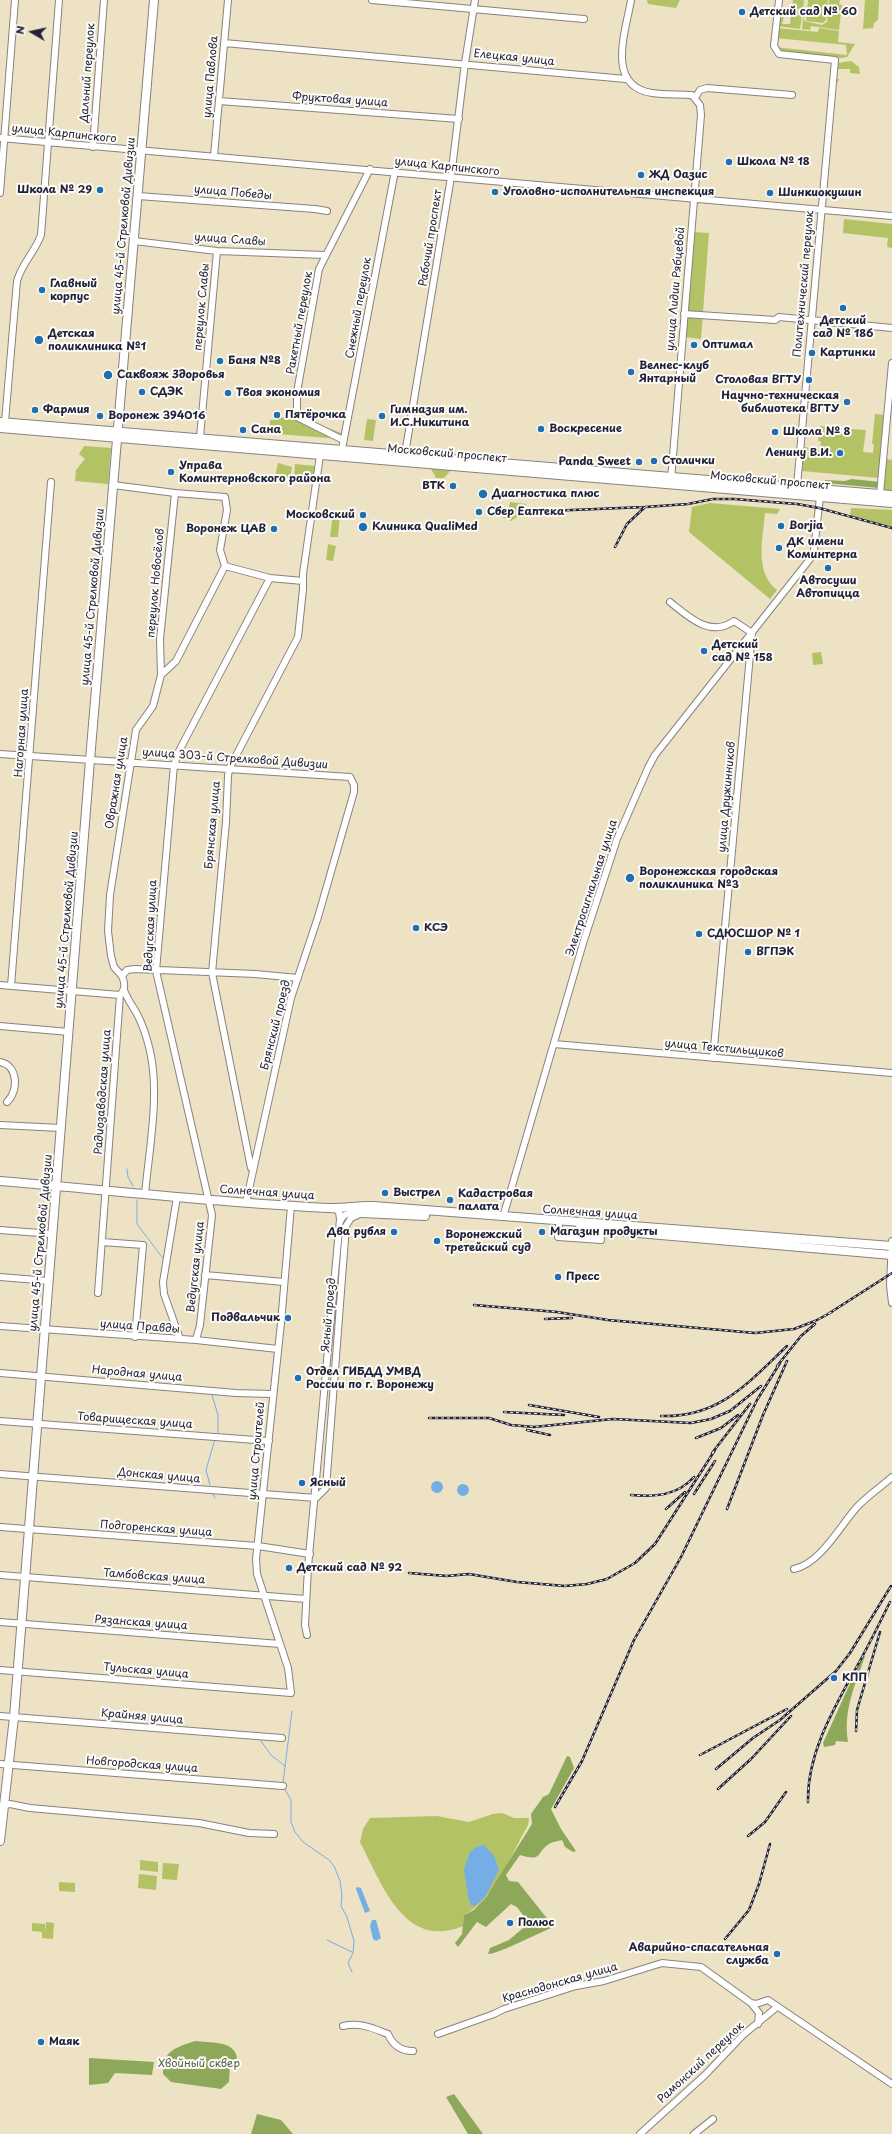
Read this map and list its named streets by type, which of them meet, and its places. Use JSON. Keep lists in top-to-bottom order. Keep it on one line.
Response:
{"streets":{"main road":["улица 45-й Стрелковой Дивизии","Московский проспект","Солнечная улица"],"street":["Елецкая улица","Дальний переулок","улица Павлова","Фруктовая улица","улица Карпинского","улица Победы","Рабочий проспект","улица Славы","Политехнический переулок","улица Лидии Рябцевой","переулок Славы","Снежный переулок","Ракетный переулок","переулок Новосёлов","Нагорная улица","улица 303-й Стрелковой Дивизии","Овражная улица","улица Дружинников","Брянская улица","Электросигнальная улица","Ведугская улица","Брянский проезд","улица Текстильщиков","Радиозаводская улица","Ясный проезд","улица Правды","Народная улица","Товарищеская улица","улица Строителей","Донская улица","Подгоренская улица","Тамбовская улица","Рязанская улица","Тульская улица","Крайняя улица","Новгородская улица","Краснодонская улица","Рамонский переулок"]},"crossings":[["Елецкая улица","улица Павлова"],["Елецкая улица","Рабочий проспект"],["Елецкая улица","улица Лидии Рябцевой"],["Дальний переулок","улица Карпинского"],["улица Павлова","Фруктовая улица"],["улица Павлова","улица Карпинского"],["Фруктовая улица","Рабочий проспект"],["улица Карпинского","улица 45-й Стрелковой Дивизии"],["улица Карпинского","Рабочий проспект"],["улица Карпинского","Политехнический переулок"],["улица Карпинского","улица Лидии Рябцевой"],["улица Карпинского","Снежный переулок"],["улица Карпинского","Ракетный переулок"],["улица Победы","улица 45-й Стрелковой Дивизии"],["улица 45-й Стрелковой Дивизии","улица Славы"],["улица 45-й Стрелковой Дивизии","Московский проспект"],["улица 45-й Стрелковой Дивизии","улица 303-й Стрелковой Дивизии"],["улица 45-й Стрелковой Дивизии","Солнечная улица"],["улица 45-й Стрелковой Дивизии","улица Правды"],["улица 45-й Стрелковой Дивизии","Народная улица"],["улица 45-й Стрелковой Дивизии","Товарищеская улица"],["улица 45-й Стрелковой Дивизии","Донская улица"],["улица 45-й Стрелковой Дивизии","Подгоренская улица"],["улица 45-й Стрелковой Дивизии","Тамбовская улица"],["улица 45-й Стрелковой Дивизии","Рязанская улица"],["улица 45-й Стрелковой Дивизии","Тульская улица"],["улица 45-й Стрелковой Дивизии","Крайняя улица"],["улица 45-й Стрелковой Дивизии","Новгородская улица"],["Рабочий проспект","Московский проспект"],["улица Славы","переулок Славы"],["улица Славы","Ракетный переулок"],["Политехнический переулок","Московский проспект"],["улица Лидии Рябцевой","Московский проспект"],["переулок Славы","Московский проспект"],["Снежный переулок","Ракетный переулок"],["Снежный переулок","Московский проспект"],["Московский проспект","Брянская улица"],["Московский проспект","Электросигнальная улица"],["переулок Новосёлов","Овражная улица"],["Нагорная улица","улица 303-й Стрелковой Дивизии"],["улица 303-й Стрелковой Дивизии","Овражная улица"],["улица 303-й Стрелковой Дивизии","Брянская улица"],["улица 303-й Стрелковой Дивизии","Ведугская улица"],["улица 303-й Стрелковой Дивизии","Брянский проезд"],["Овражная улица","Радиозаводская улица"],["улица Дружинников","Электросигнальная улица"],["улица Дружинников","улица Текстильщиков"],["Брянская улица","Брянский проезд"],["Электросигнальная улица","улица Текстильщиков"],["Электросигнальная улица","Солнечная улица"],["Ведугская улица","Солнечная улица"],["Ведугская улица","улица Правды"],["Брянский проезд","Солнечная улица"],["Радиозаводская улица","Солнечная улица"],["Солнечная улица","Ясный проезд"],["Солнечная улица","улица Строителей"],["Ясный проезд","Донская улица"],["Ясный проезд","Подгоренская улица"],["Ясный проезд","Тамбовская улица"],["улица Правды","улица Строителей"],["Народная улица","улица Строителей"],["Товарищеская улица","улица Строителей"],["улица Строителей","Донская улица"],["улица Строителей","Подгоренская улица"],["улица Строителей","Тамбовская улица"],["улица Строителей","Рязанская улица"],["улица Строителей","Тульская улица"]],"parks":["Хвойный сквер"],"places":["Детский сад № 60","Школа № 18","ЖД Оазис","Школа № 29","Уголовно-исполнительная инспекция","Шинкиокушин","Главный корпус","Детский сад № 186","Детская поликлиника №1","Оптимал","Картинки","Баня №8","Велнес-клуб Янтарный","Саквояж Здоровья","Столовая ВГТУ","СДЭК","Твоя экономия","Научно-техническая библиотека ВГТУ","Фармия","Пятёрочка","Воронеж 394016","Гимназия им. И.С.Никитина","Воскресение","Сана","Школа № 8","Ленину В.И.","Столички","Panda Sweet","Управа Коминтерновского района","ВТК","Диагностика плюс","Сбер Еаптека","Московский","Borjia","Клиника QualiMed","Воронеж ЦАВ","ДК имени Коминтерна","Автосуши Автопицца","Детский сад № 158","Воронежская городская поликлиника №3","КСЭ","СДЮСШОР № 1","ВГПЭК","Выстрел","Кадастровая палата","Два рубля","Магазин продукты","Воронежский третейский суд","Пресс","Подвальчик","Отдел ГИБДД УМВД России по г. Воронежу","Ясный","Детский сад № 92","КПП","Полюс","Аварийно-спасательная служба","Маяк"],"north":"left"}
